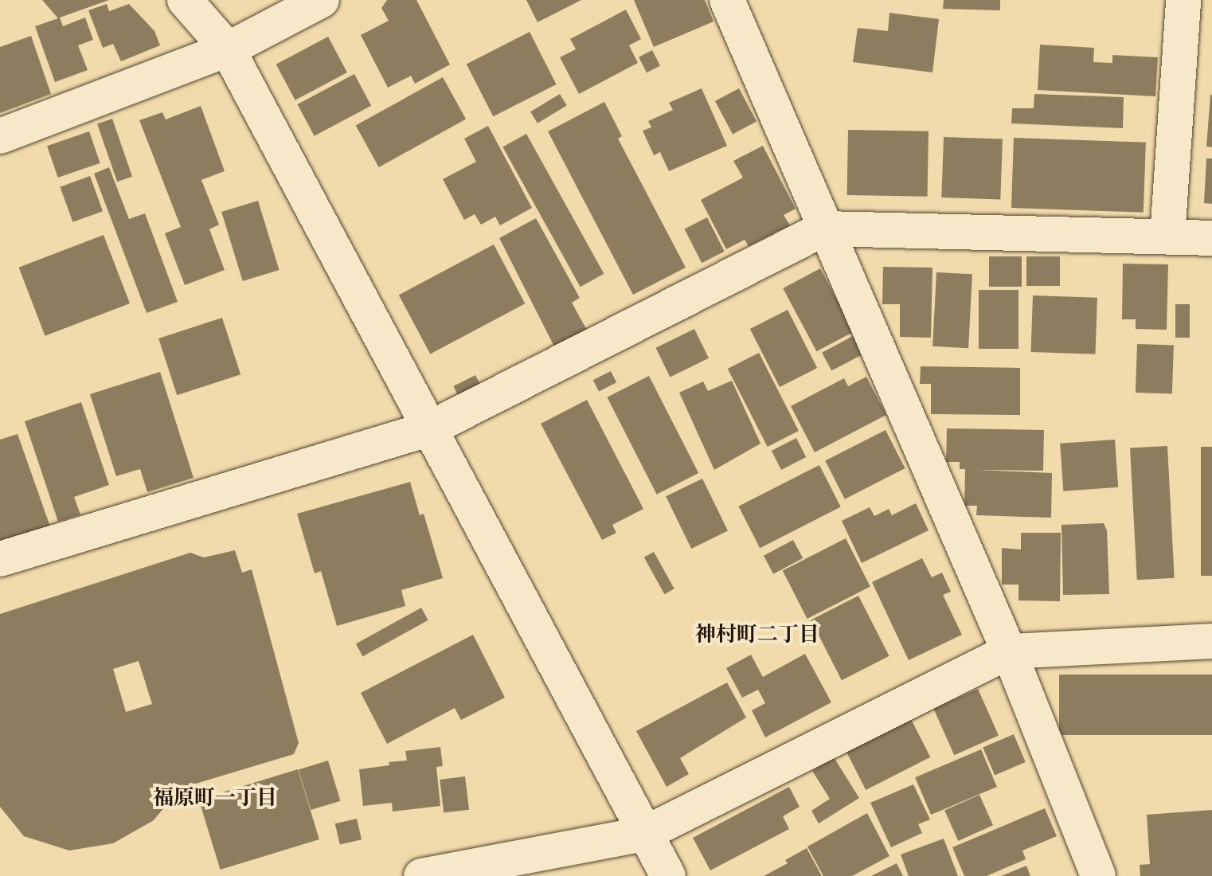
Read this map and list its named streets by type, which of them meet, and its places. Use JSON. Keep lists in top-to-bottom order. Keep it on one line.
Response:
{"districts":["神村町二丁目","福原町一丁目"]}
